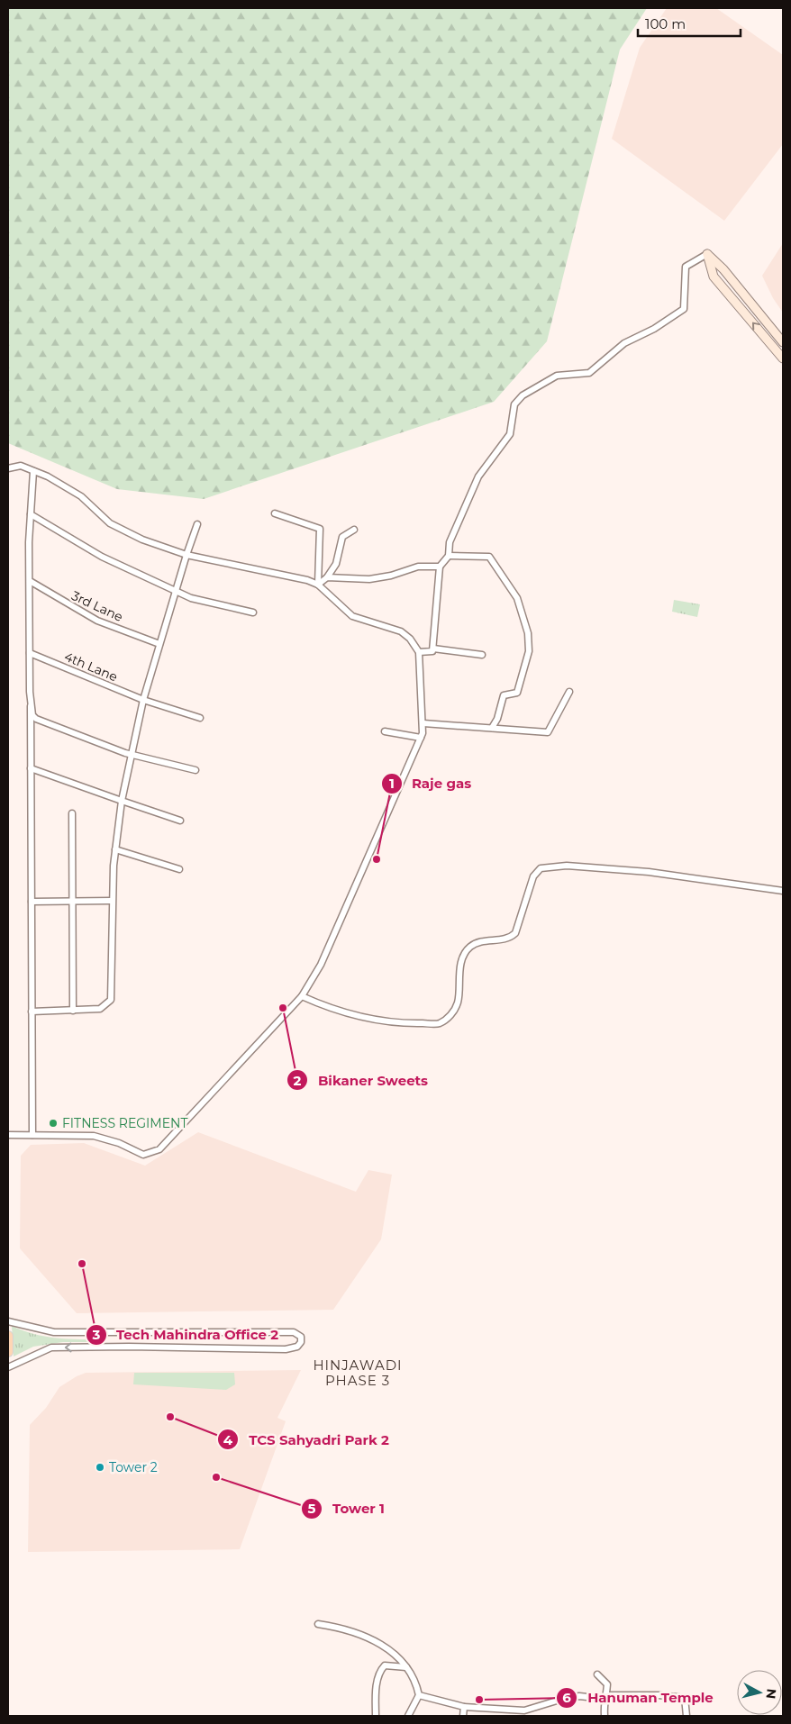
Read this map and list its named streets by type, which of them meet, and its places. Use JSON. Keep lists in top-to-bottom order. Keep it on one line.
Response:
{"streets":{"street":["3rd Lane","4th Lane"]},"districts":["HINJAWADI PHASE 3"],"places":["Raje gas","Bikaner Sweets","FITNESS REGIMENT","Tech Mahindra Office 2","TCS Sahyadri Park 2","Tower 2","Tower 1","Hanuman Temple"],"scale_bar":"100 m","north":"right"}
